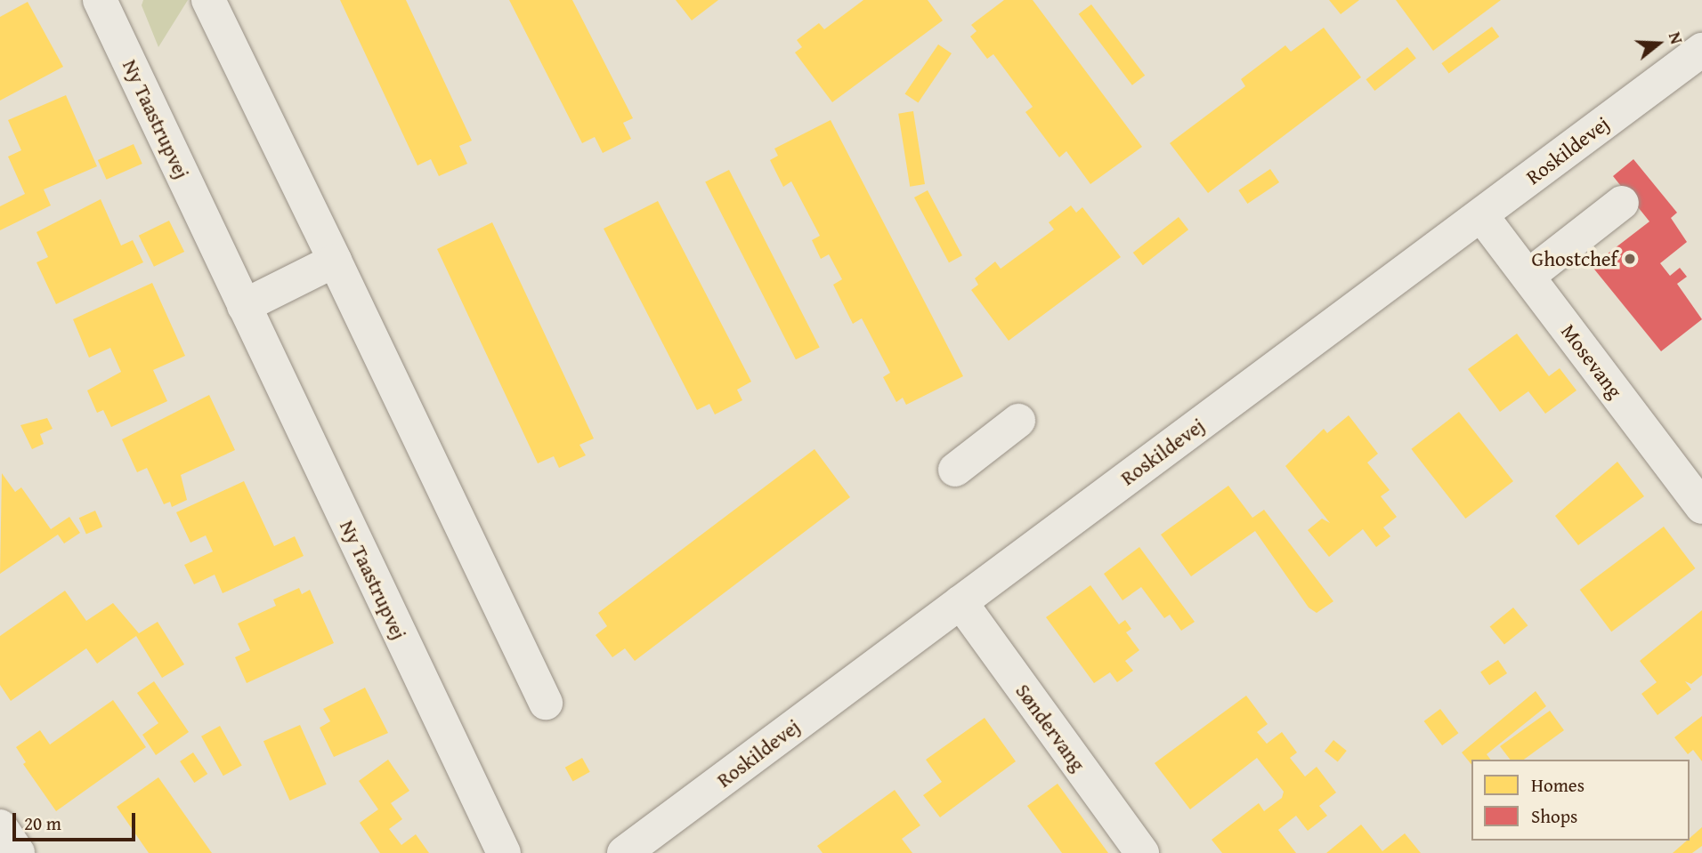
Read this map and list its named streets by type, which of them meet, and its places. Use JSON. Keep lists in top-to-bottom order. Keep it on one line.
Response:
{"streets":{"street":["Ny Taastrupvej","Roskildevej","Mosevang","Søndervang"]},"crossings":[["Roskildevej","Mosevang"],["Roskildevej","Søndervang"]],"places":["Ghostchef"],"legend":["Homes","Shops"],"scale_bar":"20 m","north":"right"}
